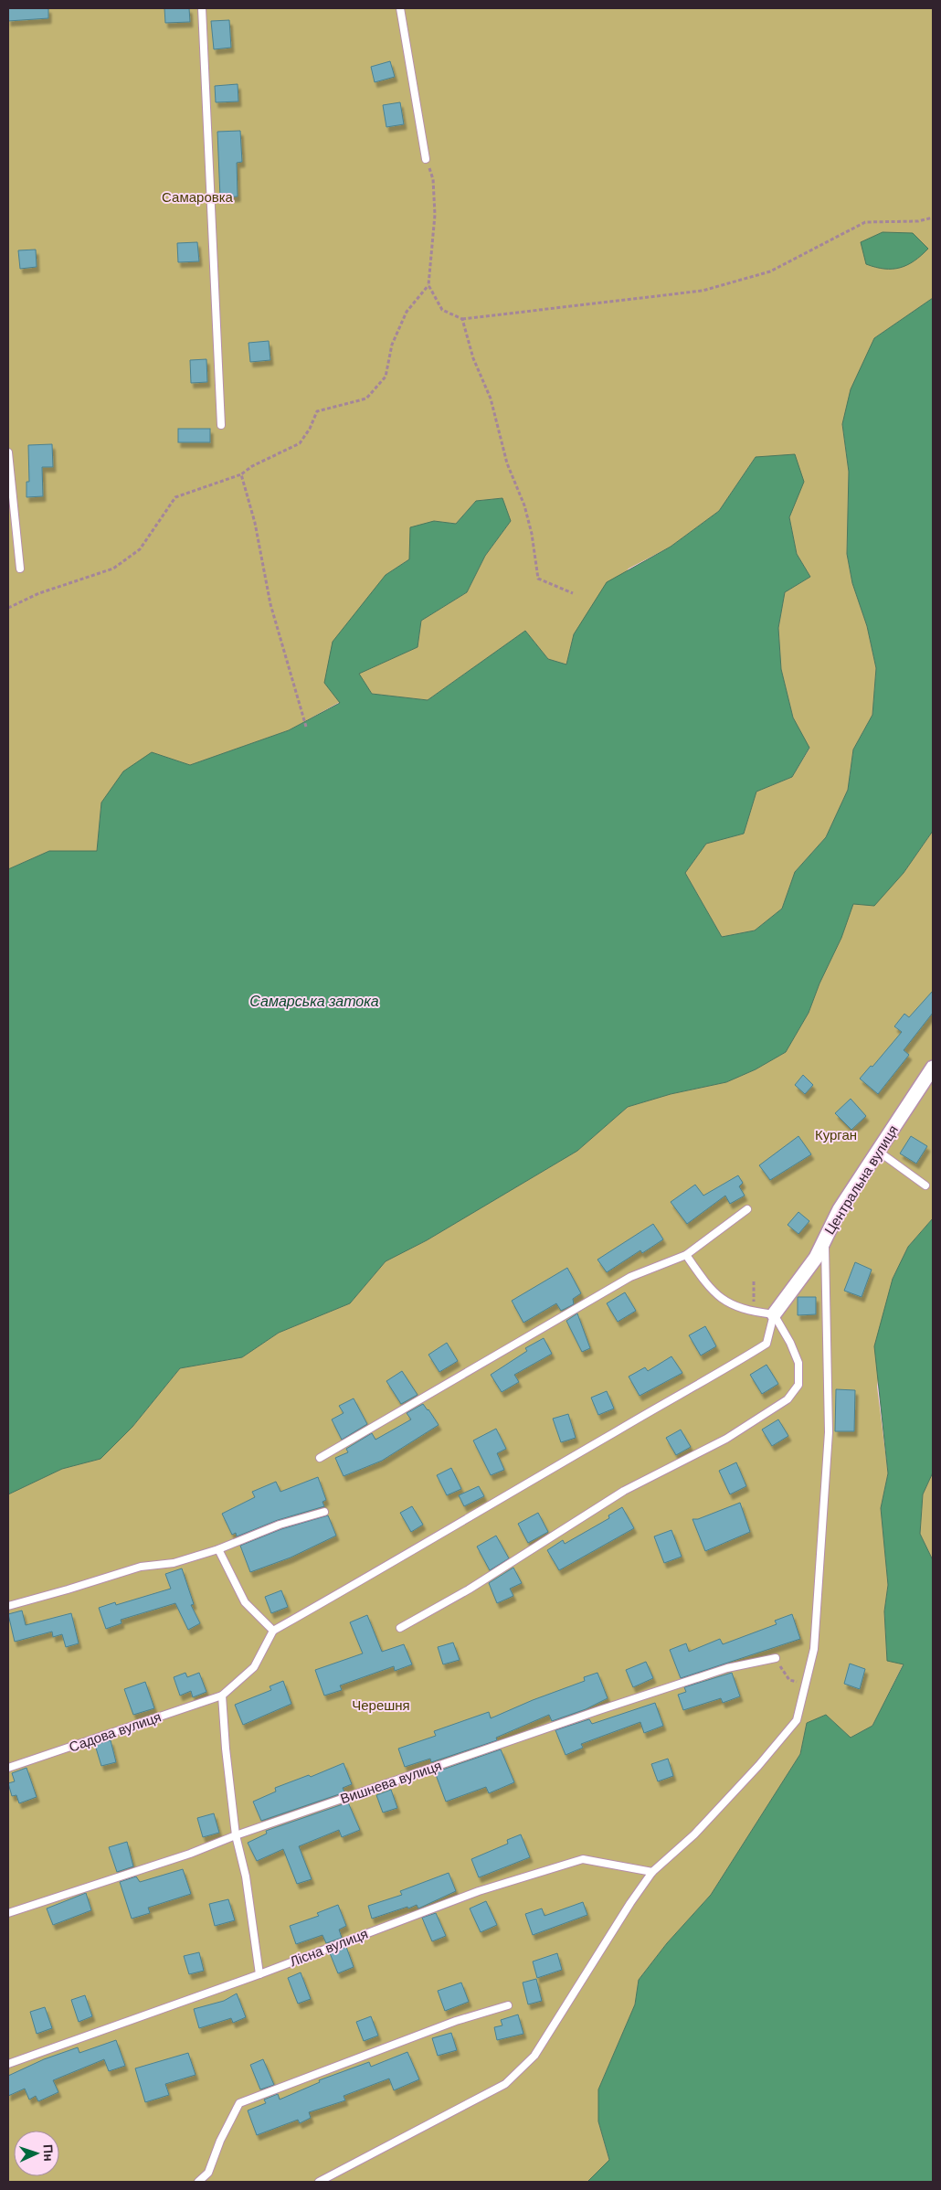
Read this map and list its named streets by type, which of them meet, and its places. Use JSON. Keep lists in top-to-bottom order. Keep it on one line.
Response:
{"streets":{"street":["Центральна вулиця"],"lane":["Садова вулиця","Вишнева вулиця","Лісна вулиця"]},"water":["Самарська затока"],"parks":["Самаровка","Курган","Черешня"],"north":"right"}
